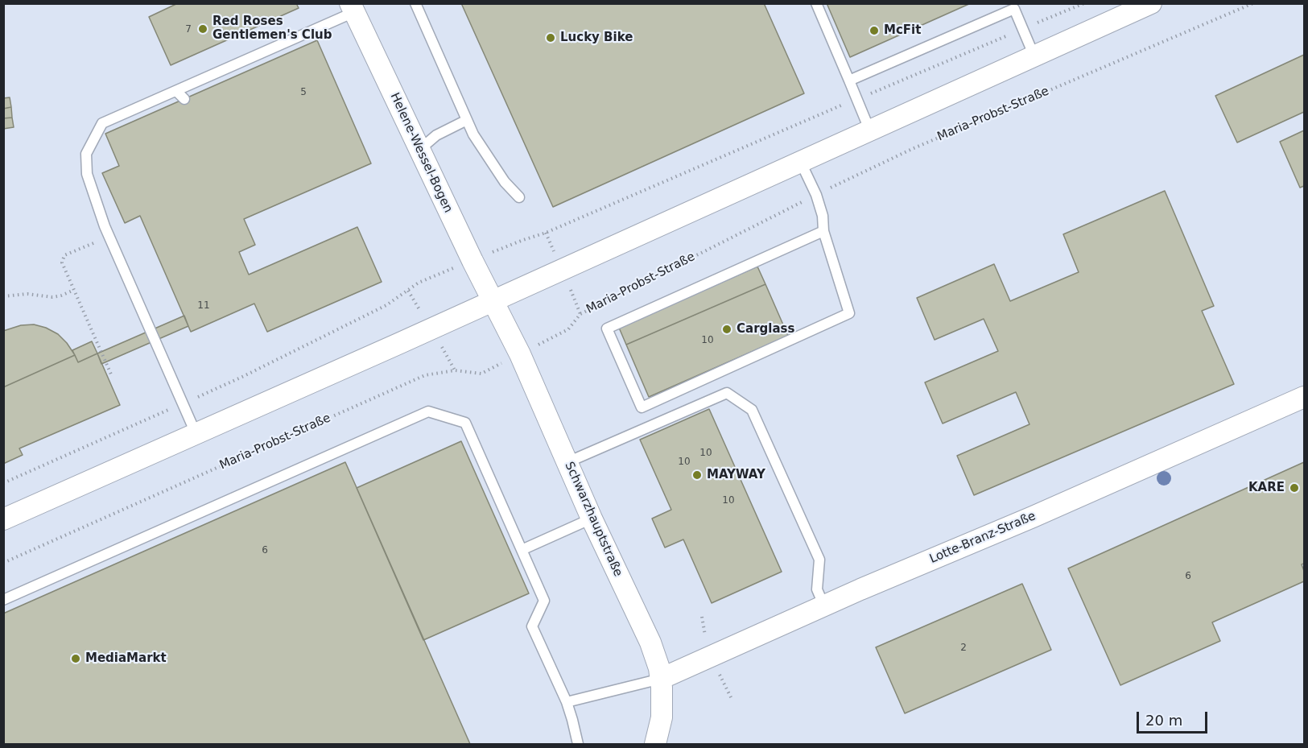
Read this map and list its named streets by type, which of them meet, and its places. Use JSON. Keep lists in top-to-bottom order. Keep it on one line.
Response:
{"streets":{"street":["Helene-Wessel-Bogen","Schwarzhauptstraße","Lotte-Branz-Straße"],"path":["Maria-Probst-Straße"]},"crossings":[["Maria-Probst-Straße","Schwarzhauptstraße"],["Helene-Wessel-Bogen","Schwarzhauptstraße"],["Schwarzhauptstraße","Lotte-Branz-Straße"]],"places":["Red Roses Gentlemen's Club","McFit","Lucky Bike","Carglass","MAYWAY","KARE","MediaMarkt"],"house_numbers":["7","5","11","10","10","10","10","6","6","2"],"scale_bar":"20 m"}
